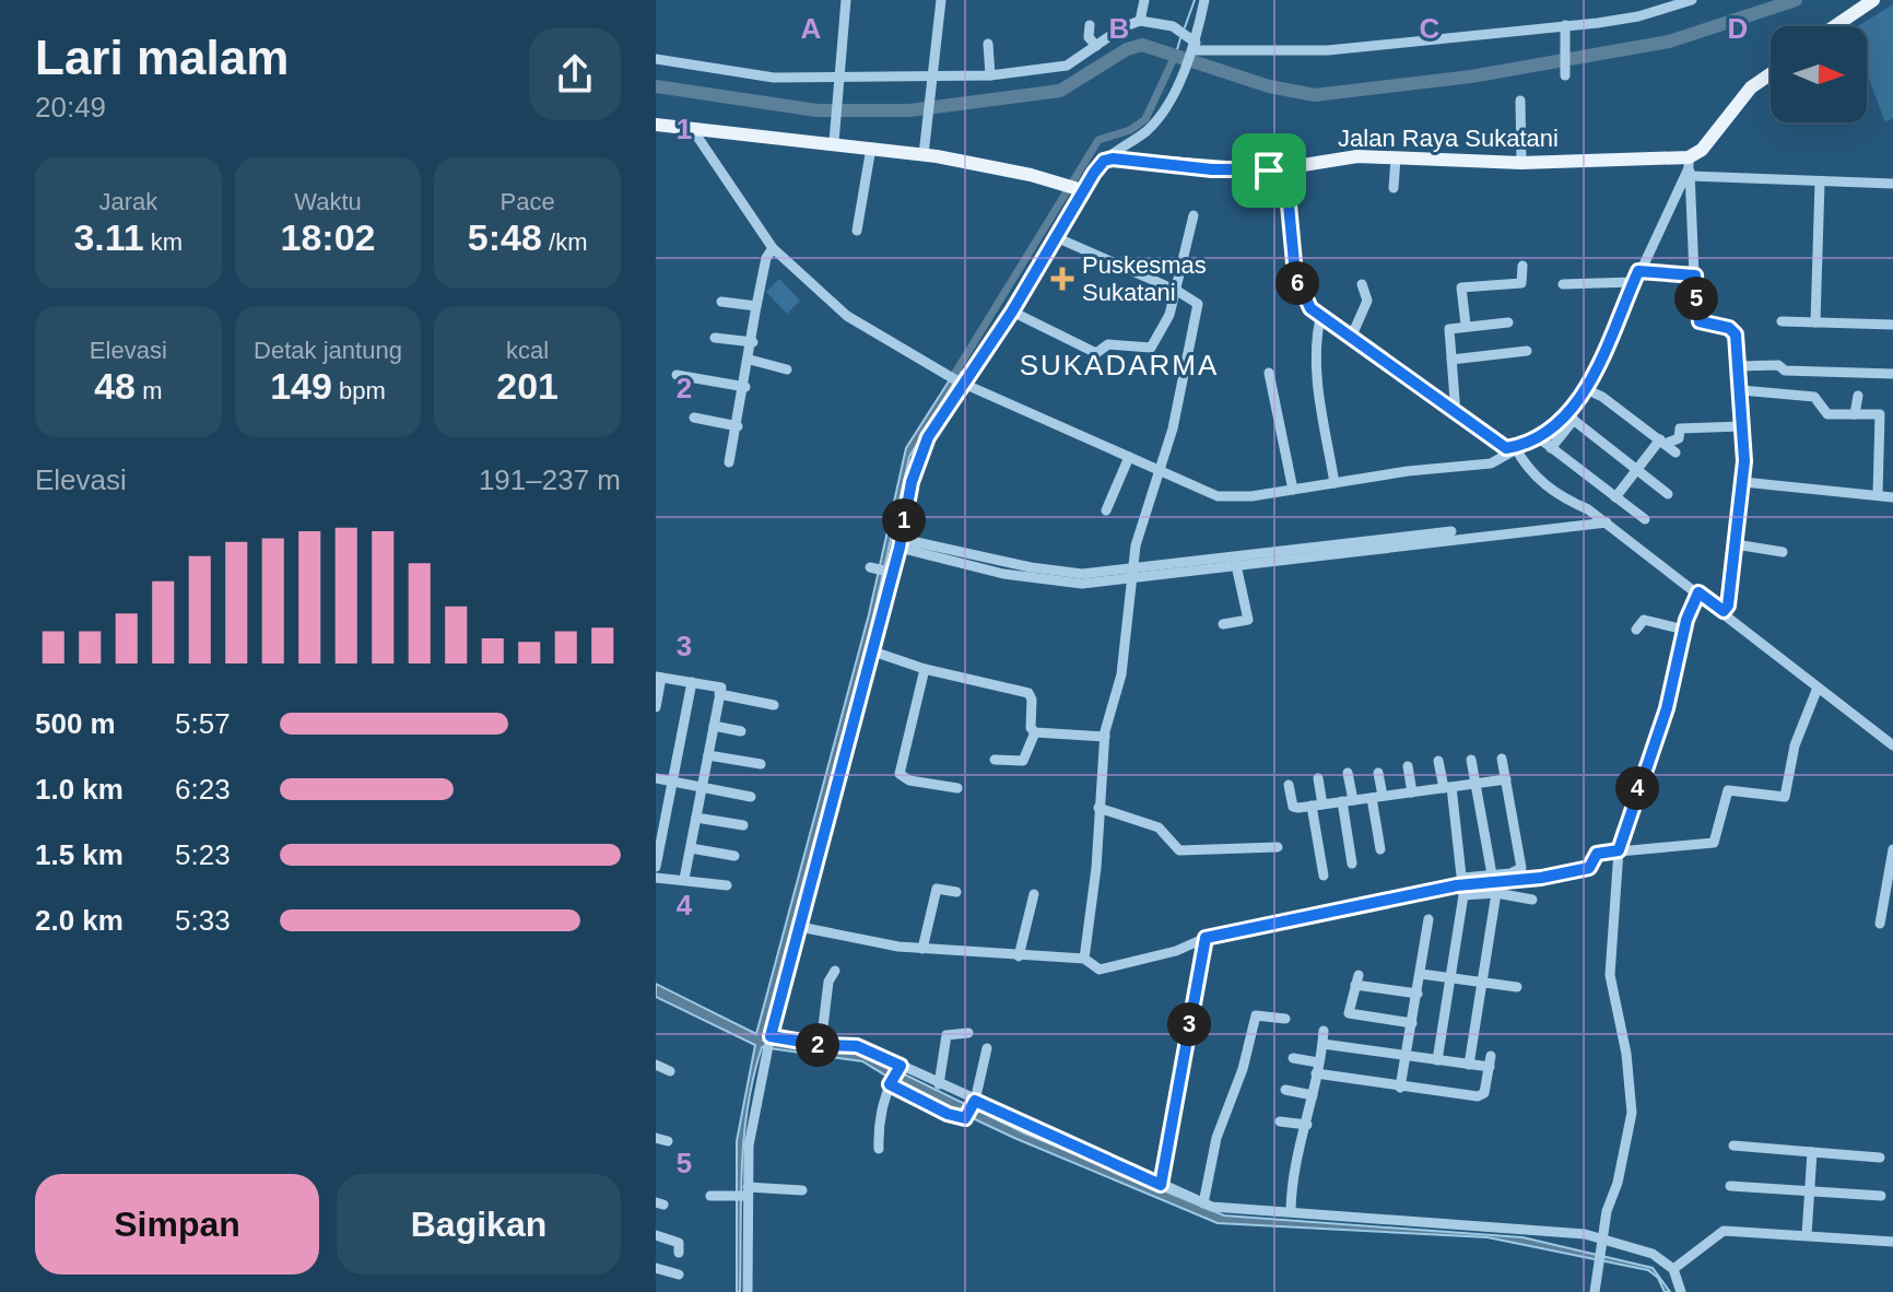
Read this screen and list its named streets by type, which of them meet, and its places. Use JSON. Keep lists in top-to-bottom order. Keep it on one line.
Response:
{"streets":{"main road":["Jalan Raya Sukatani"]},"districts":["SUKADARMA"],"places":{"health":["Puskesmas Sukatani"]},"north":"right","page":{"heading":["Lari malam","20:49"],"stats":[["Jarak","3.11 km"],["Waktu","18:02"],["Pace","5:48 /km"],["Elevasi","48 m"],["Detak jantung","149 bpm"],["kcal","201"]],"pins":["6","5","1","4","3","2"],"chart":["Elevasi","191–237 m"],"list":[{"name":"500 m","note":"5:57"},{"name":"1.0 km","note":"6:23"},{"name":"1.5 km","note":"5:23"},{"name":"2.0 km","note":"5:33"}],"buttons":["Simpan","Bagikan"]},"grid":{"columns":["A","B","C","D"],"rows":["1","2","3","4","5"]}}
